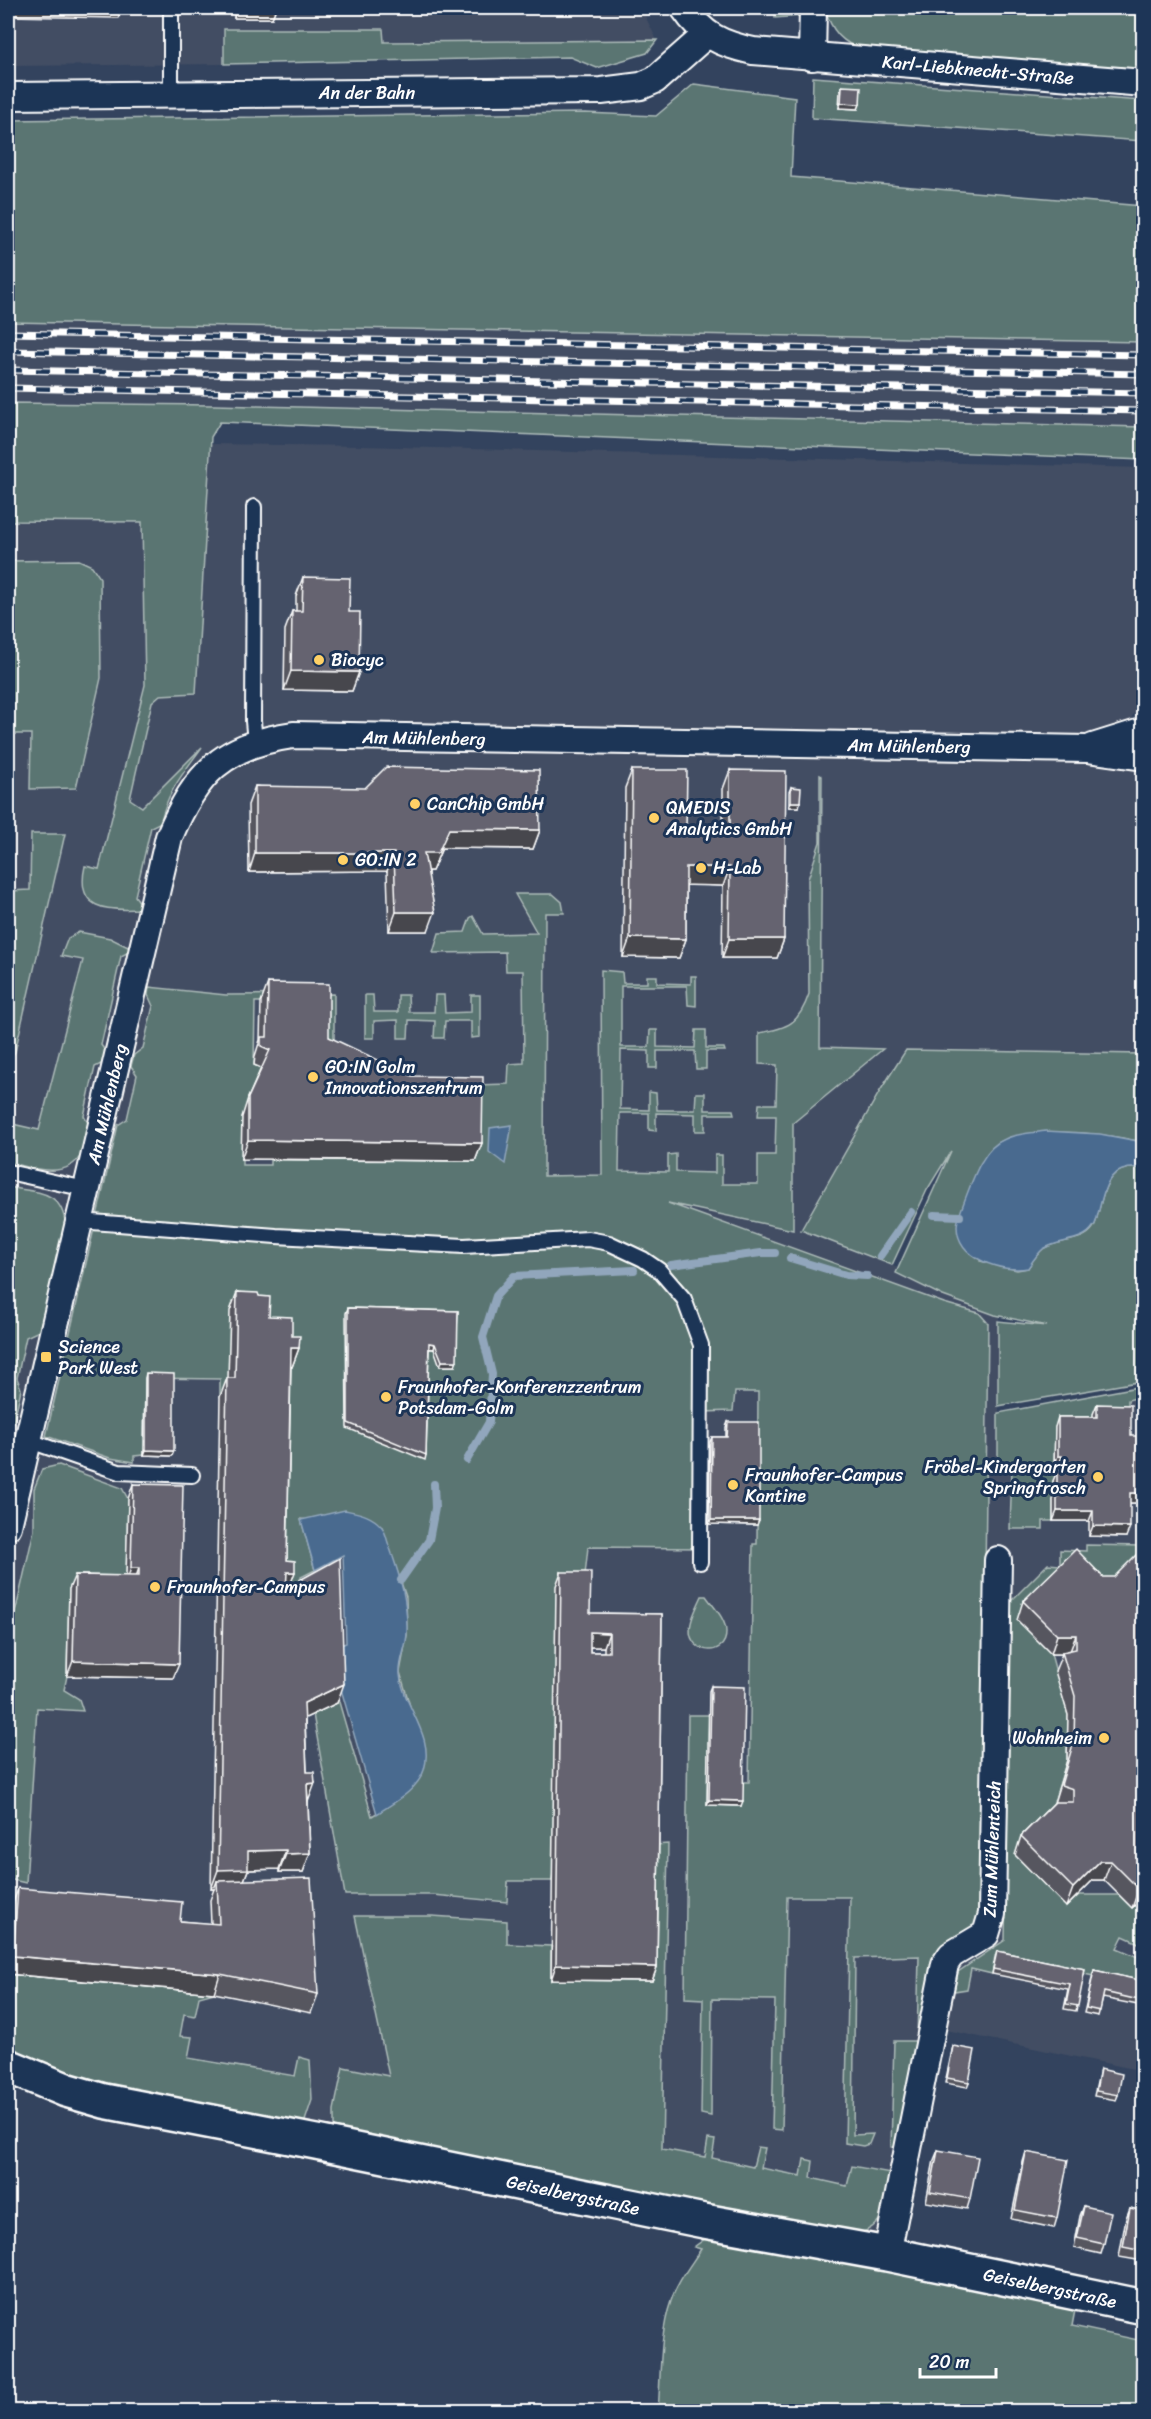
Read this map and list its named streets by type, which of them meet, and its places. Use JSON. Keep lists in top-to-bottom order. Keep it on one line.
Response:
{"streets":{"street":["Karl-Liebknecht-Straße","An der Bahn","Am Mühlenberg","Zum Mühlenteich","Geiselbergstraße"]},"crossings":[["Karl-Liebknecht-Straße","An der Bahn"],["Zum Mühlenteich","Geiselbergstraße"]],"places":{"other":["Biocyc","CanChip GmbH","QMEDIS Analytics GmbH","GO:IN 2","H-Lab","GO:IN Golm Innovationszentrum","Fraunhofer-Konferenzzentrum Potsdam-Golm","Fröbel-Kindergarten Springfrosch","Fraunhofer-Campus Kantine","Fraunhofer-Campus","Wohnheim"],"transit":["Science Park West"]},"scale_bar":"20 m"}
